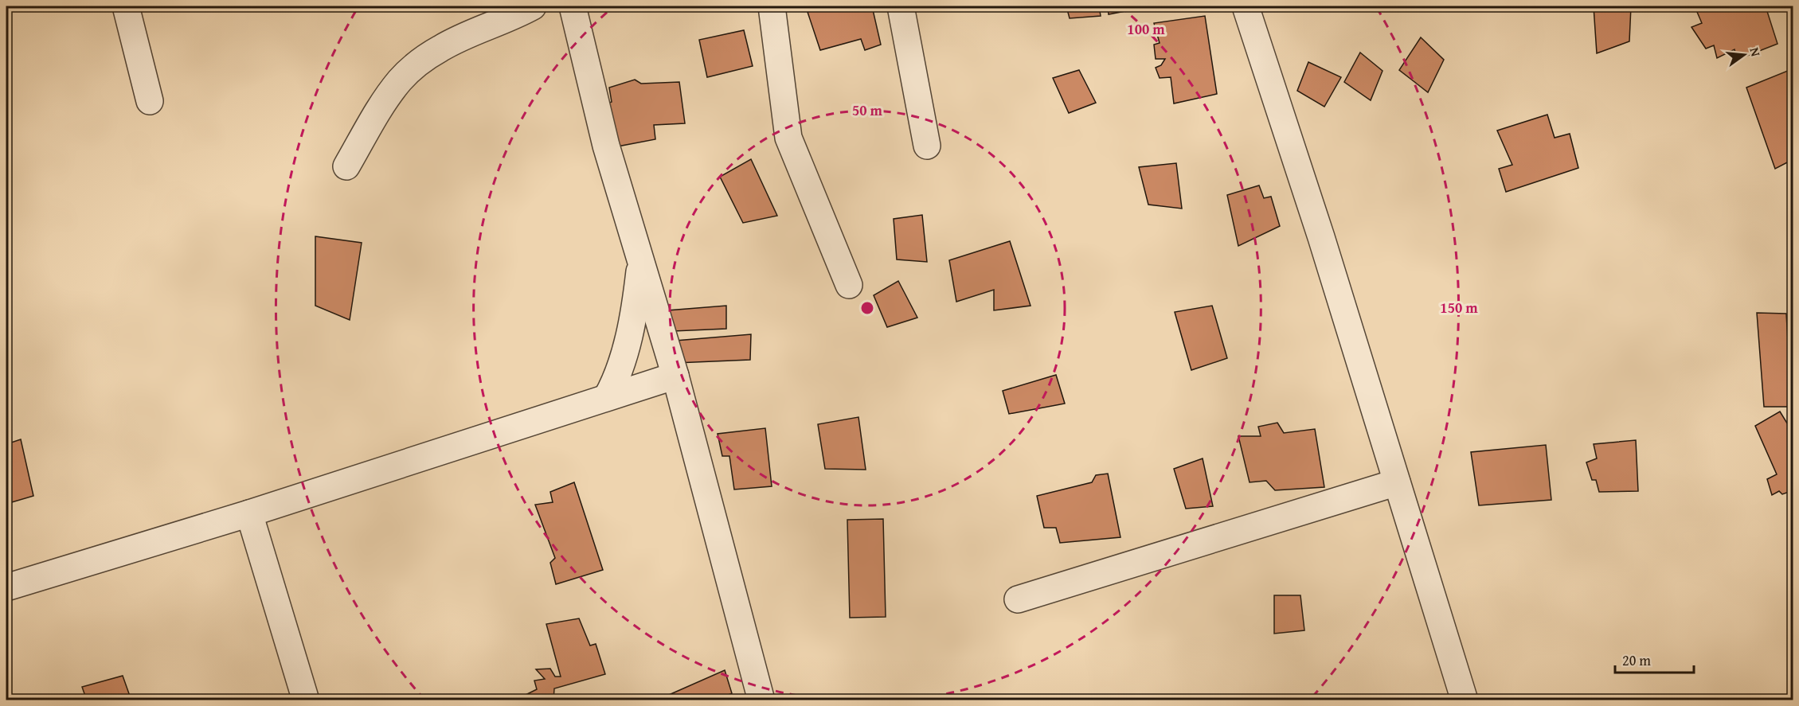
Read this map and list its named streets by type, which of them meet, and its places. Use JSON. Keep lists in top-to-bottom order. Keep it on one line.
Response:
{"scale_bar":"20 m","north":"right","rings":["100 m","50 m","150 m"]}
